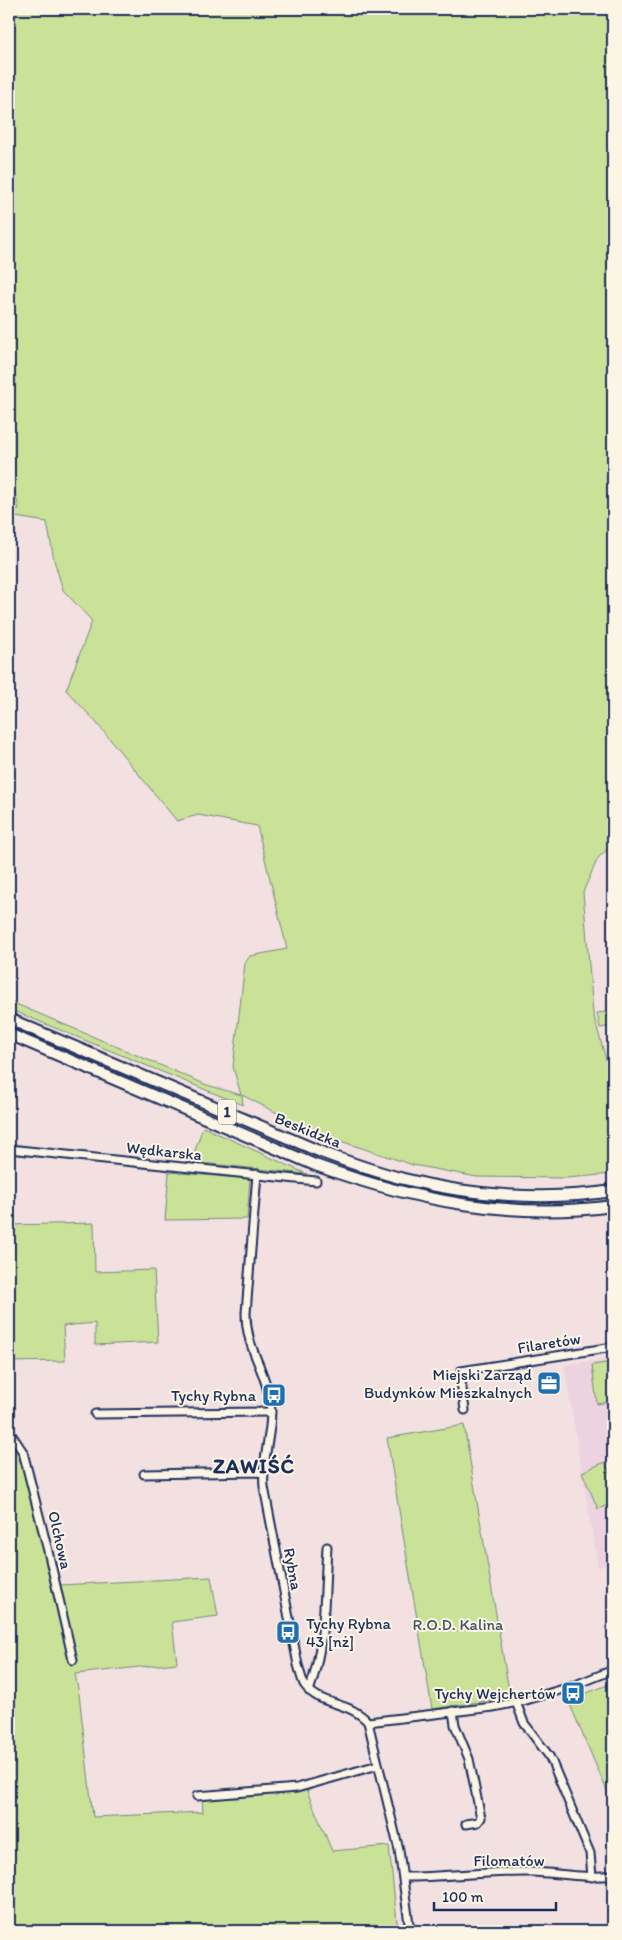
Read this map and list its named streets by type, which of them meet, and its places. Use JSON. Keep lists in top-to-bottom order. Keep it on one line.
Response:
{"streets":{"main road":["1","Beskidzka"],"street":["Wędkarska","Filaretów","Olchowa","Rybna","Filomatów"]},"crossings":[["Wędkarska","Rybna"]],"districts":["ZAWIŚĆ"],"parks":["R.O.D. Kalina"],"places":{"office":["Miejski Zarząd Budynków Mieszkalnych"],"bus stop":["Tychy Rybna","Tychy Rybna 43 [nż]","Tychy Wejchertów"]},"scale_bar":"100 m"}
